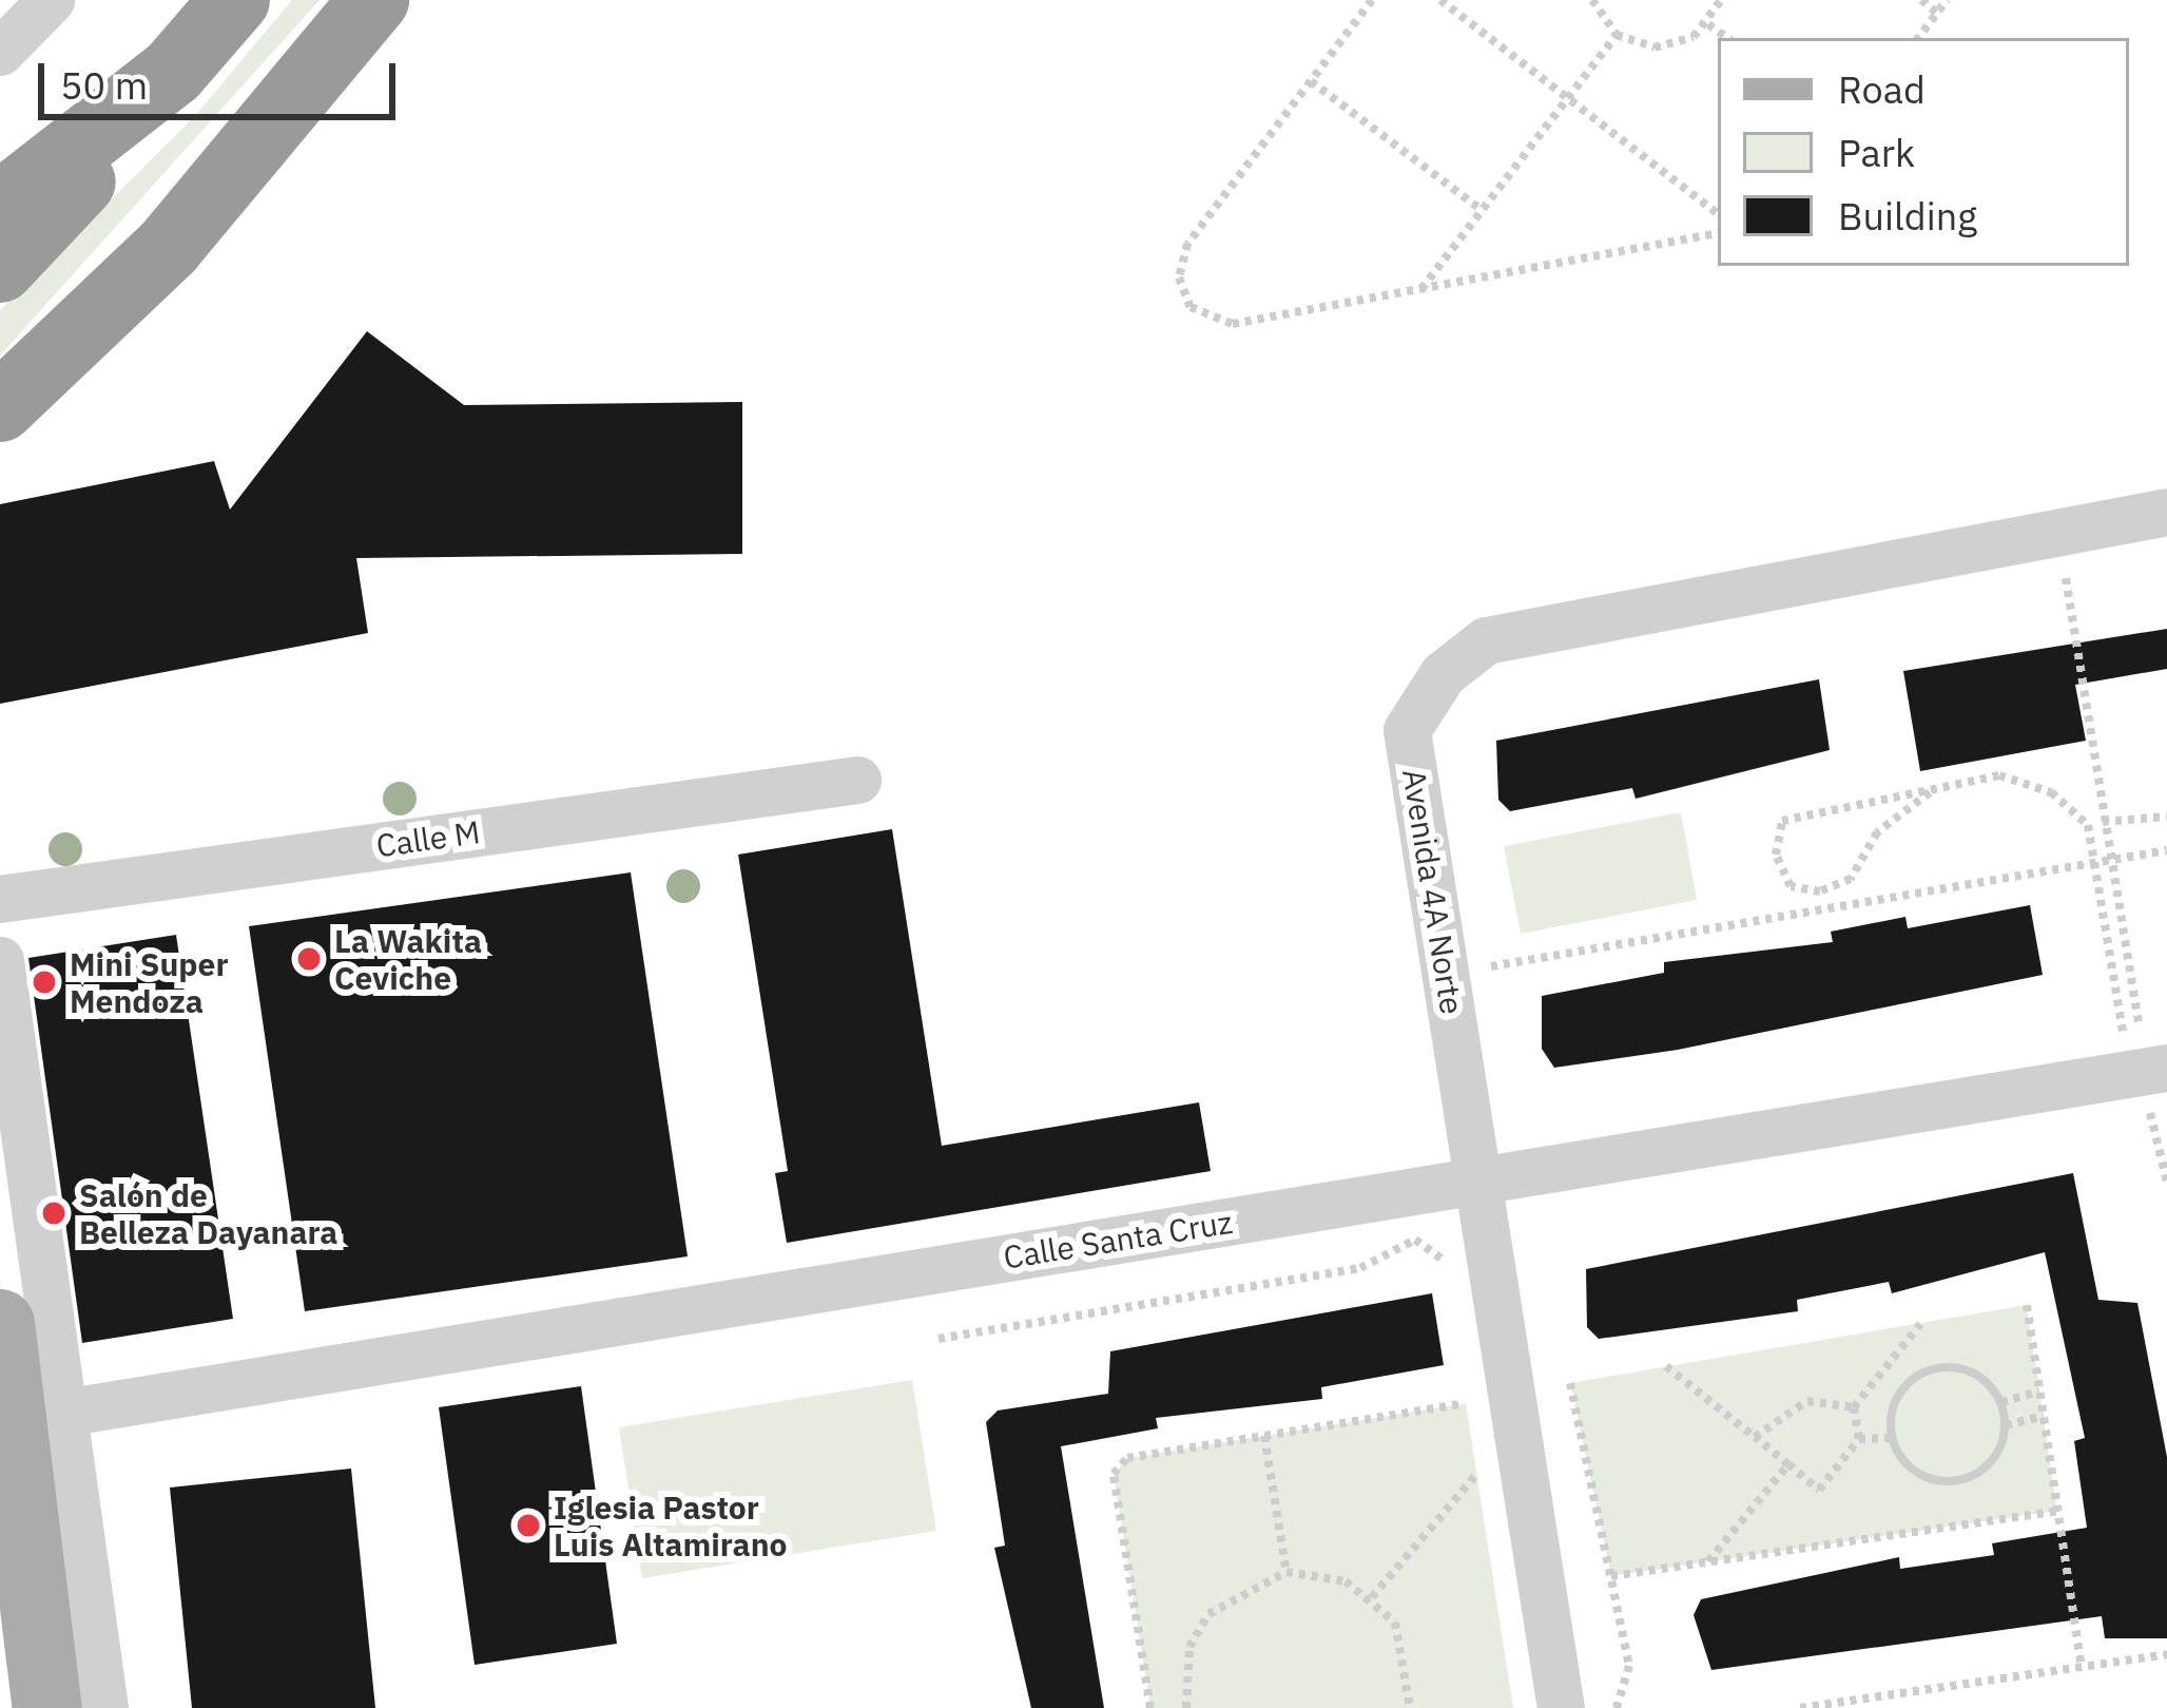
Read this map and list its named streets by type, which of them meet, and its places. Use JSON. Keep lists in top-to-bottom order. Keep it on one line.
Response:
{"streets":{"street":["Calle M","Avenida 4A Norte","Calle Santa Cruz"]},"crossings":[["Avenida 4A Norte","Calle Santa Cruz"]],"places":["La Wakita Ceviche","Mini Super Mendoza","Salón de Belleza Dayanara","Iglesia Pastor Luis Altamirano"],"legend":["Road","Park","Building"],"scale_bar":"50 m"}
